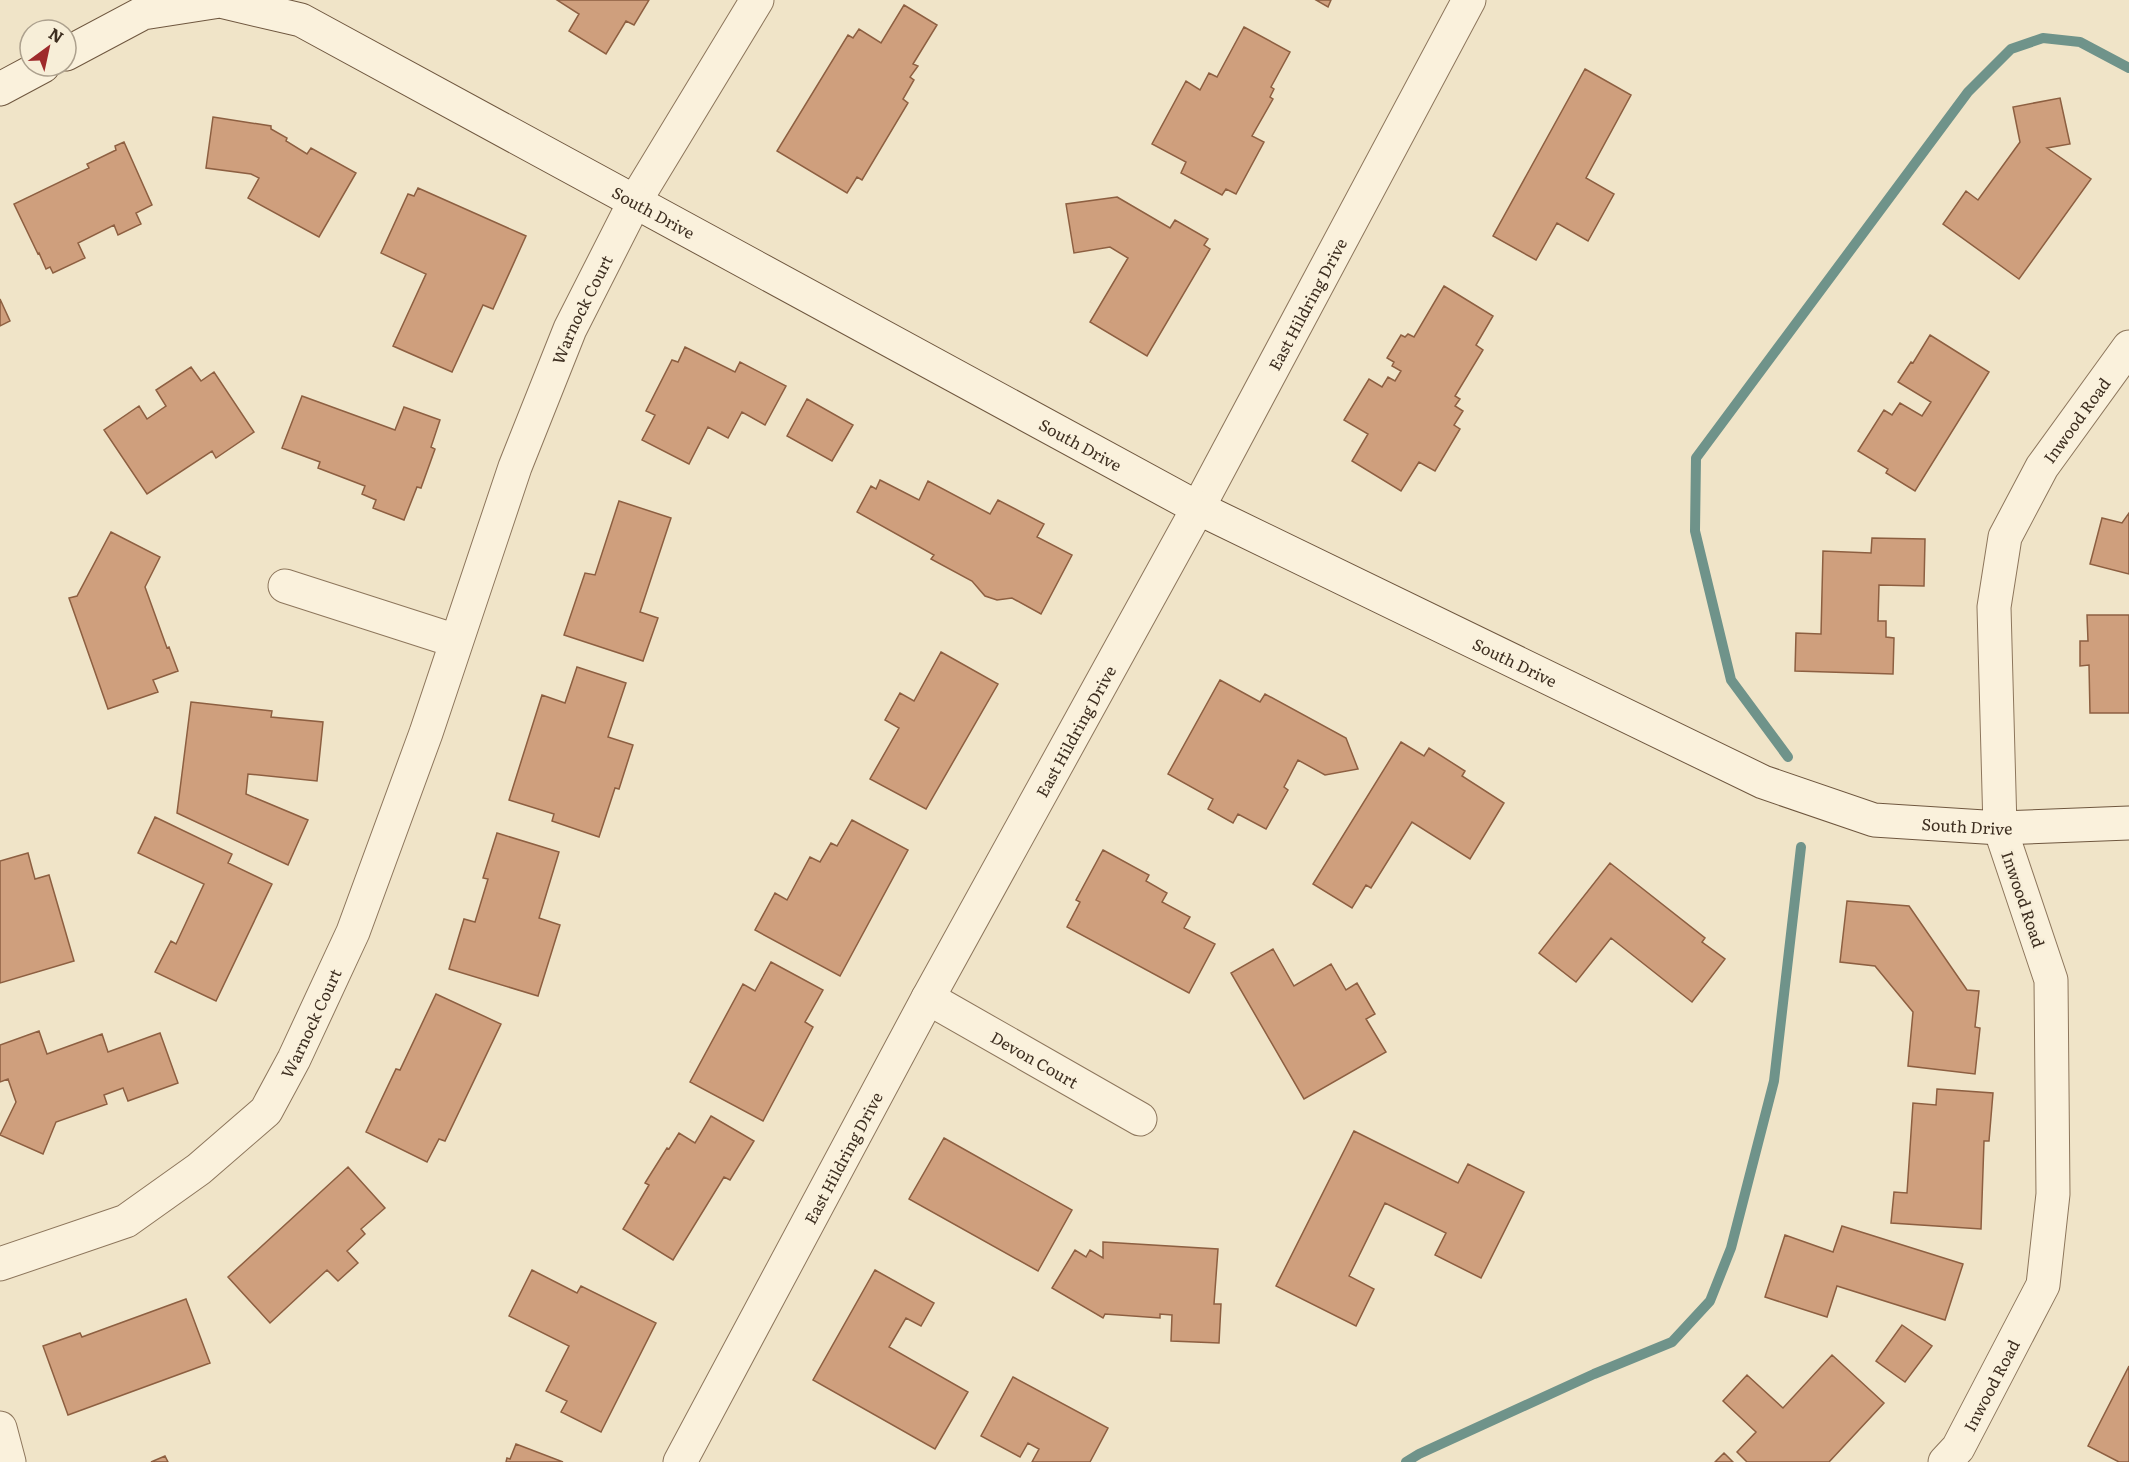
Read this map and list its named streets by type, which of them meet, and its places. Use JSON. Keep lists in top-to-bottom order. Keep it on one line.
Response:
{"streets":{"street":["South Drive","East Hildring Drive","Warnock Court","Inwood Road","Devon Court"]},"crossings":[["South Drive","East Hildring Drive"],["South Drive","Warnock Court"],["South Drive","Inwood Road"],["East Hildring Drive","Devon Court"]],"north":"top right"}
